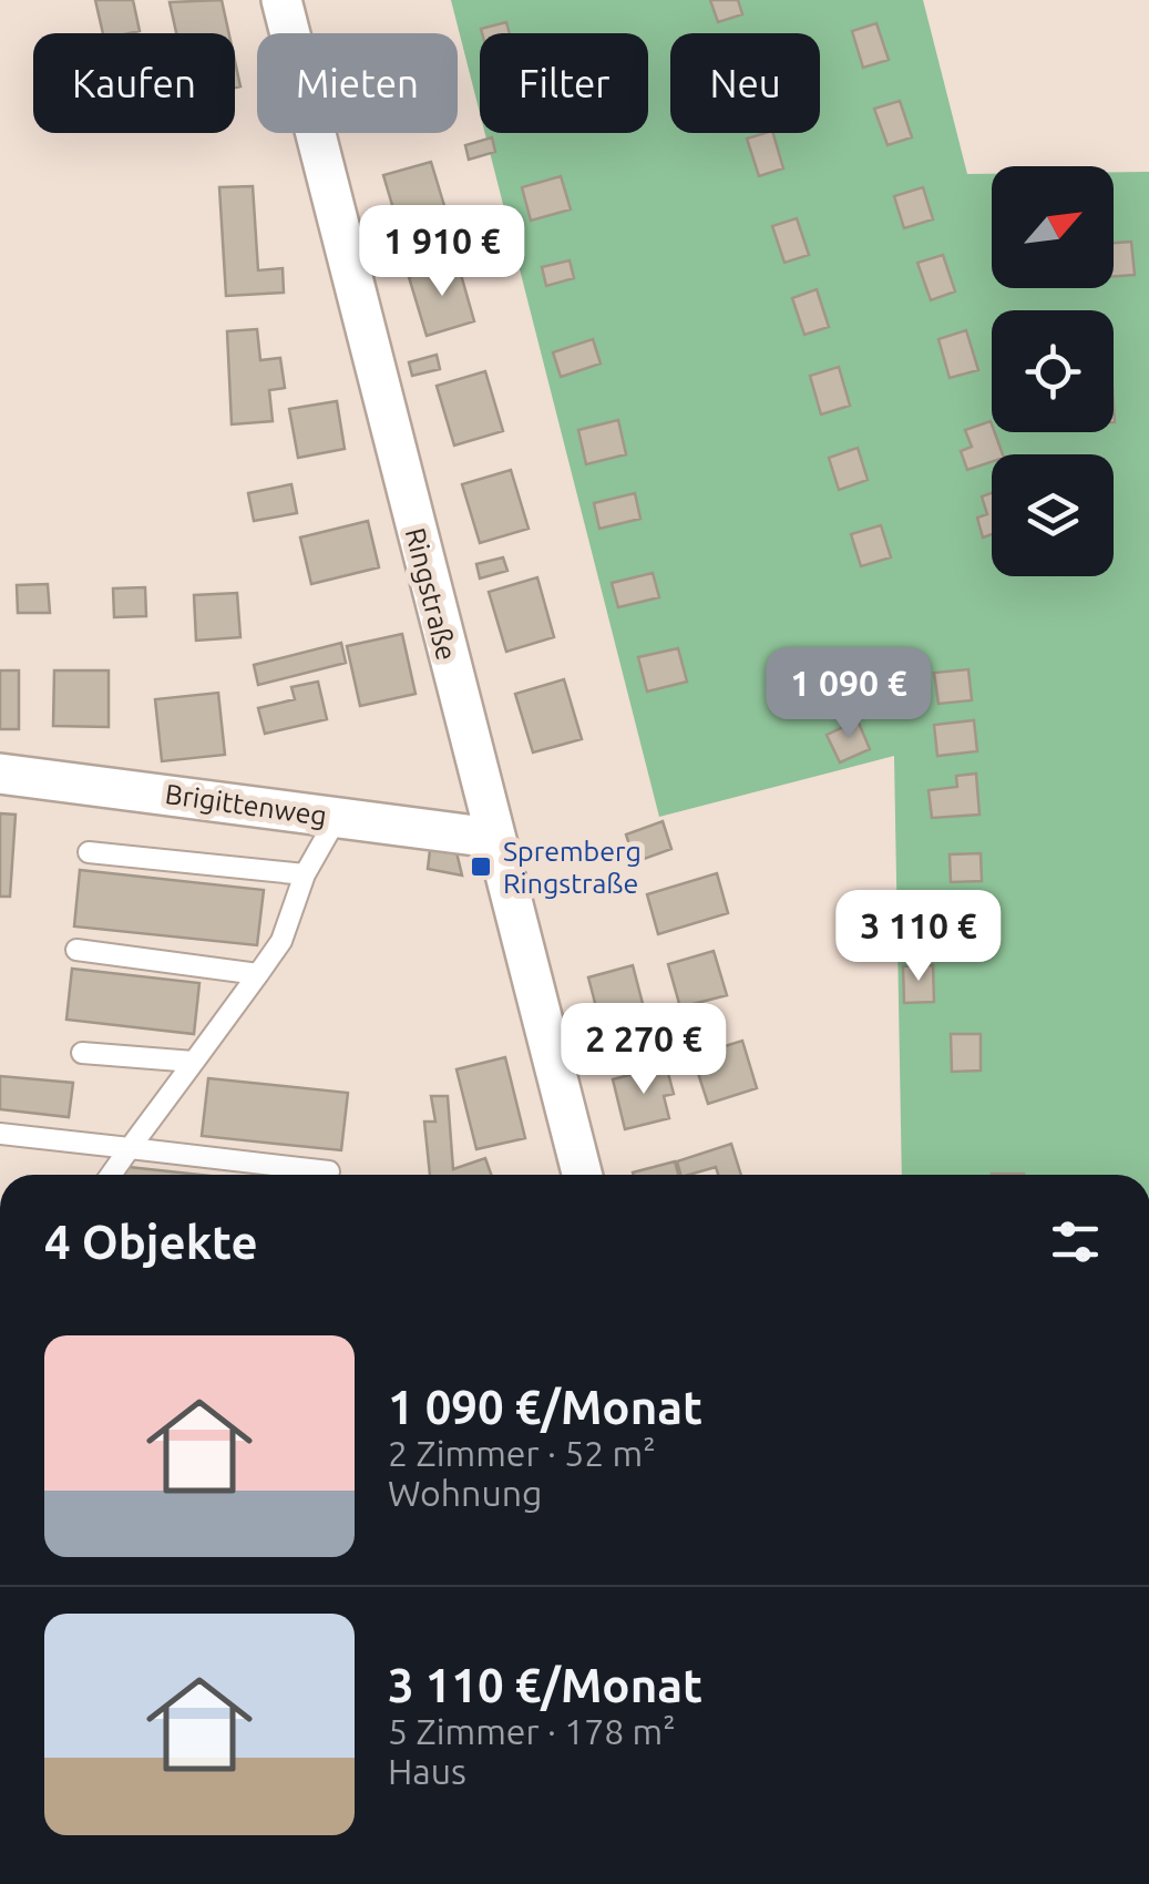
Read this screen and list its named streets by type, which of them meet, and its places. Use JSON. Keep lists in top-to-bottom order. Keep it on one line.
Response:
{"streets":{"street":["Ringstraße","Brigittenweg"]},"crossings":[["Ringstraße","Brigittenweg"]],"places":{"transit":["Spremberg Ringstraße"]},"north":"top right","page":{"chip":["Kaufen","Mieten","Filter","Neu"],"price":["1 910 €","1 090 €","3 110 €","2 270 €"],"heading":"4 Objekte","list":[{"name":"1 090 €/Monat","note":"2 Zimmer · 52 m² · Wohnung"},{"name":"3 110 €/Monat","note":"5 Zimmer · 178 m² · Haus"}]}}
